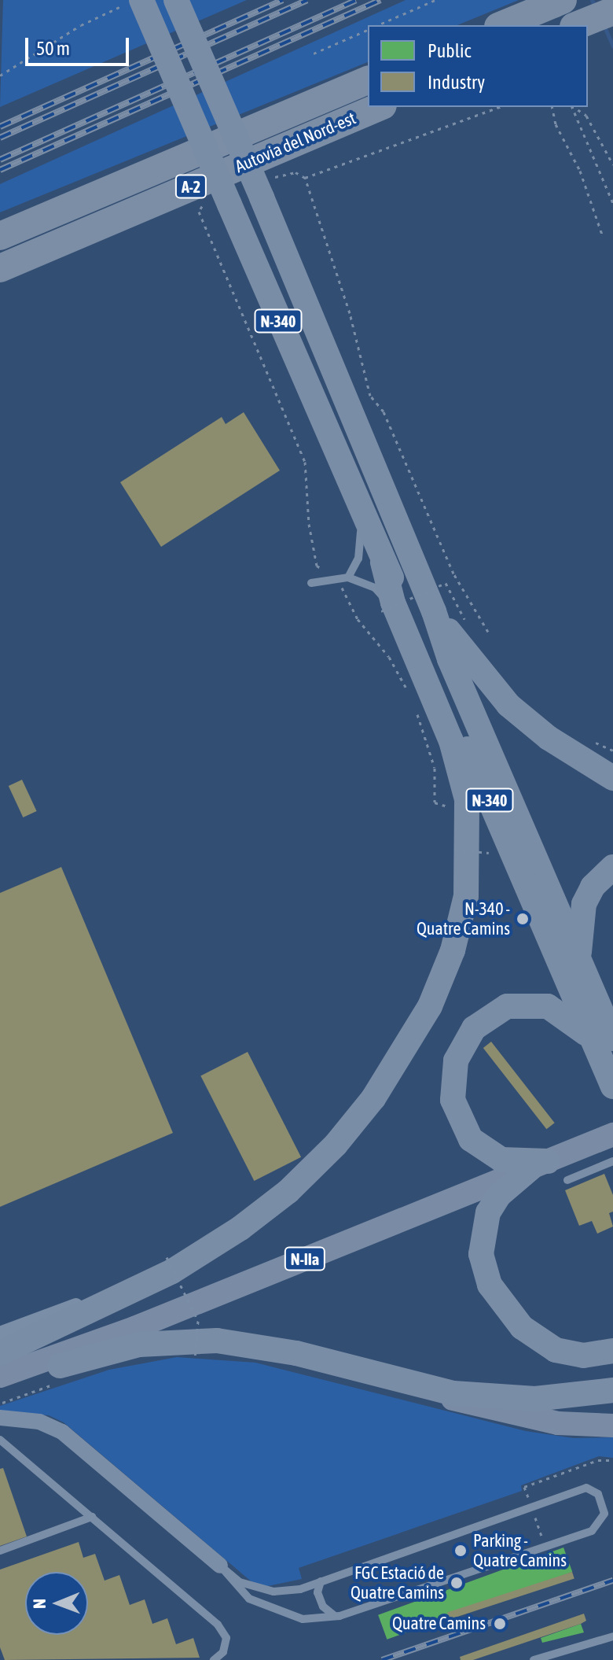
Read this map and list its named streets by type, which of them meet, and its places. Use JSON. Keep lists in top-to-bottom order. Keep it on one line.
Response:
{"streets":{"highway":["Autovia del Nord-est","A-2","N-340"],"main road":["N-IIa"]},"places":["N-340 - Quatre Camins","Parking - Quatre Camins","FGC Estació de Quatre Camins","Quatre Camins"],"legend":["Public","Industry"],"scale_bar":"50 m","north":"left"}
